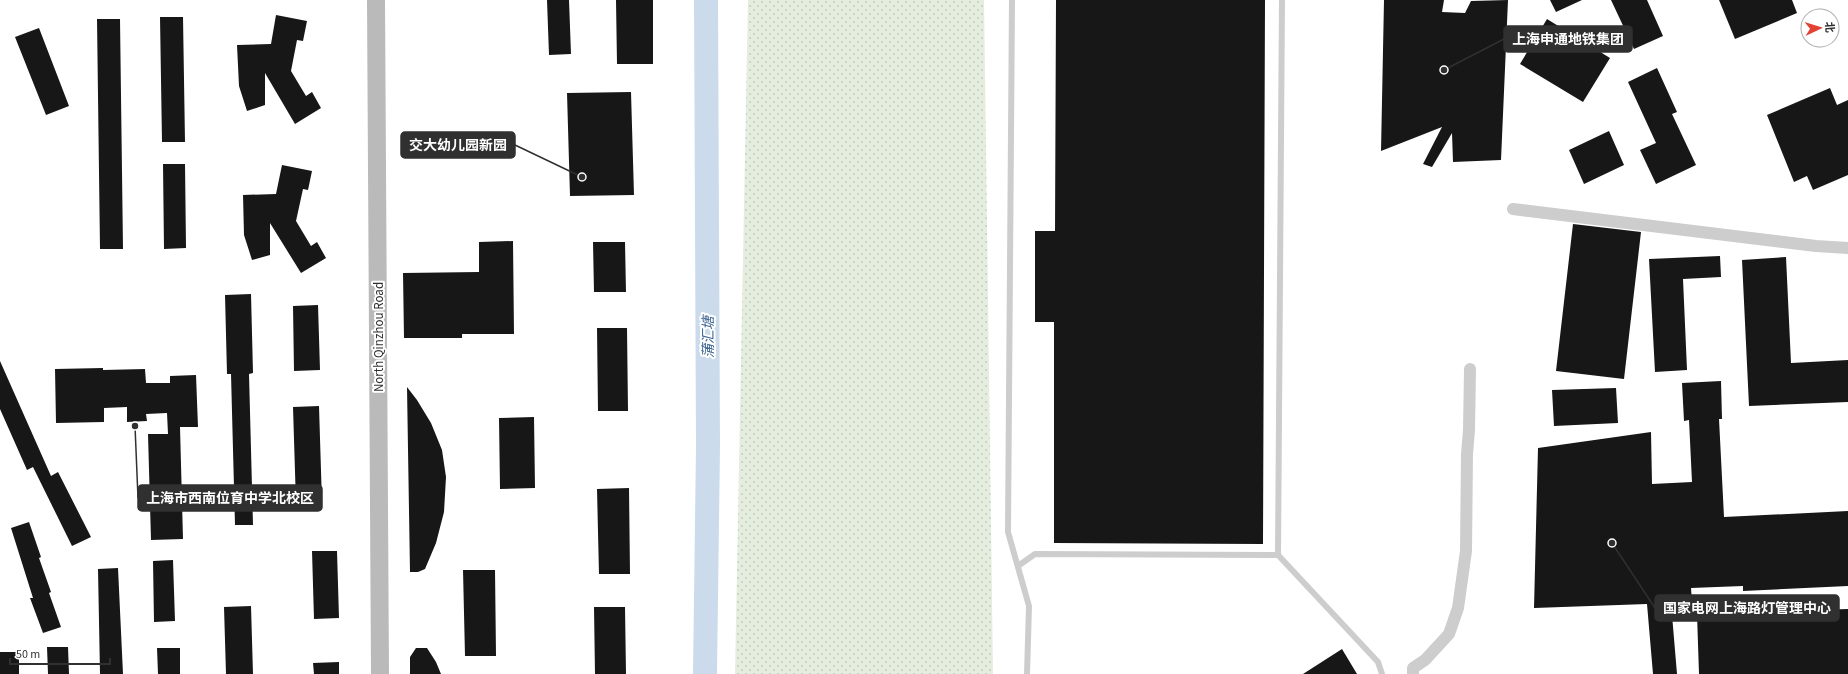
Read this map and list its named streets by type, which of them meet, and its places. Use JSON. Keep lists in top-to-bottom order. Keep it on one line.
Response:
{"streets":{"street":["North Qinzhou Road"]},"water":["蒲汇塘"],"places":["上海申通地铁集团","交大幼儿园新园","上海市西南位育中学北校区","国家电网上海路灯管理中心"],"scale_bar":"50 m","north":"right"}
